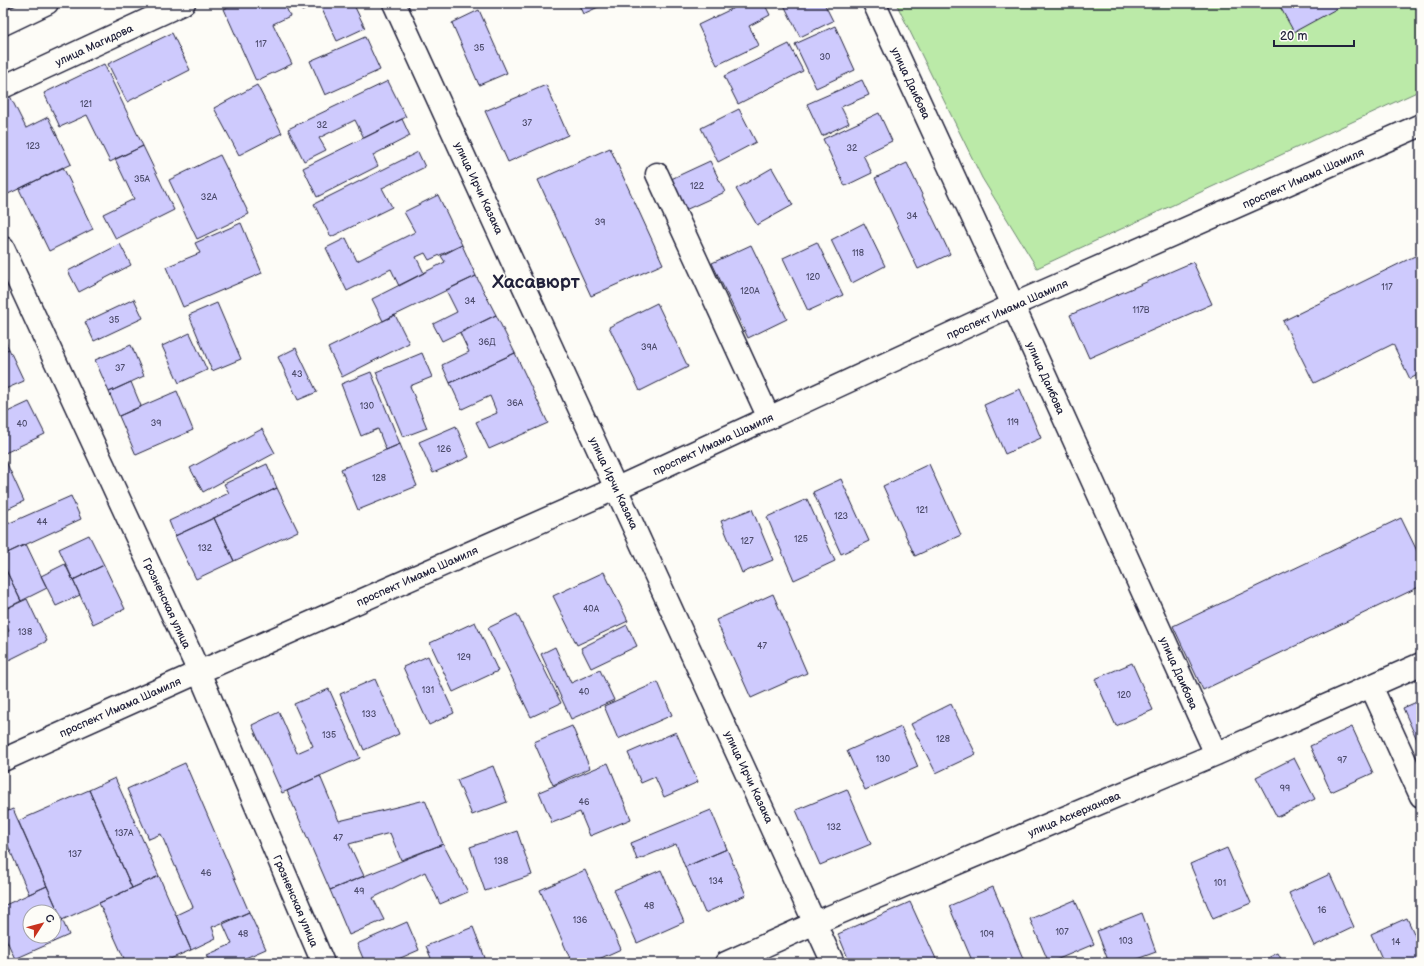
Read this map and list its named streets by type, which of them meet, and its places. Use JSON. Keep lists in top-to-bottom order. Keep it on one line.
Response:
{"streets":{"street":["улица Магидова","улица Даибова","проспект Имама Шамиля","улица Ирчи Казака","Грозненская улица","улица Аскерханова"]},"crossings":[["улица Даибова","проспект Имама Шамиля"],["улица Даибова","улица Аскерханова"],["проспект Имама Шамиля","улица Ирчи Казака"],["проспект Имама Шамиля","Грозненская улица"],["улица Ирчи Казака","улица Аскерханова"]],"districts":["Хасавюрт"],"house_numbers":["117","35","30","121","37","32","123","32","35А","122","32А","34","39","118","120","117","120А","34","117В","35","36Д","39А","37","43","36А","130","119","39","40","126","128","121","123","44","125","127","132","40А","138","47","129","131","40","120","133","135","128","130","97","99","46","132","137А","47","137","138","46","134","101","49","48","16","136","107","48","109","103","14"],"scale_bar":"20 m","north":"top right"}
